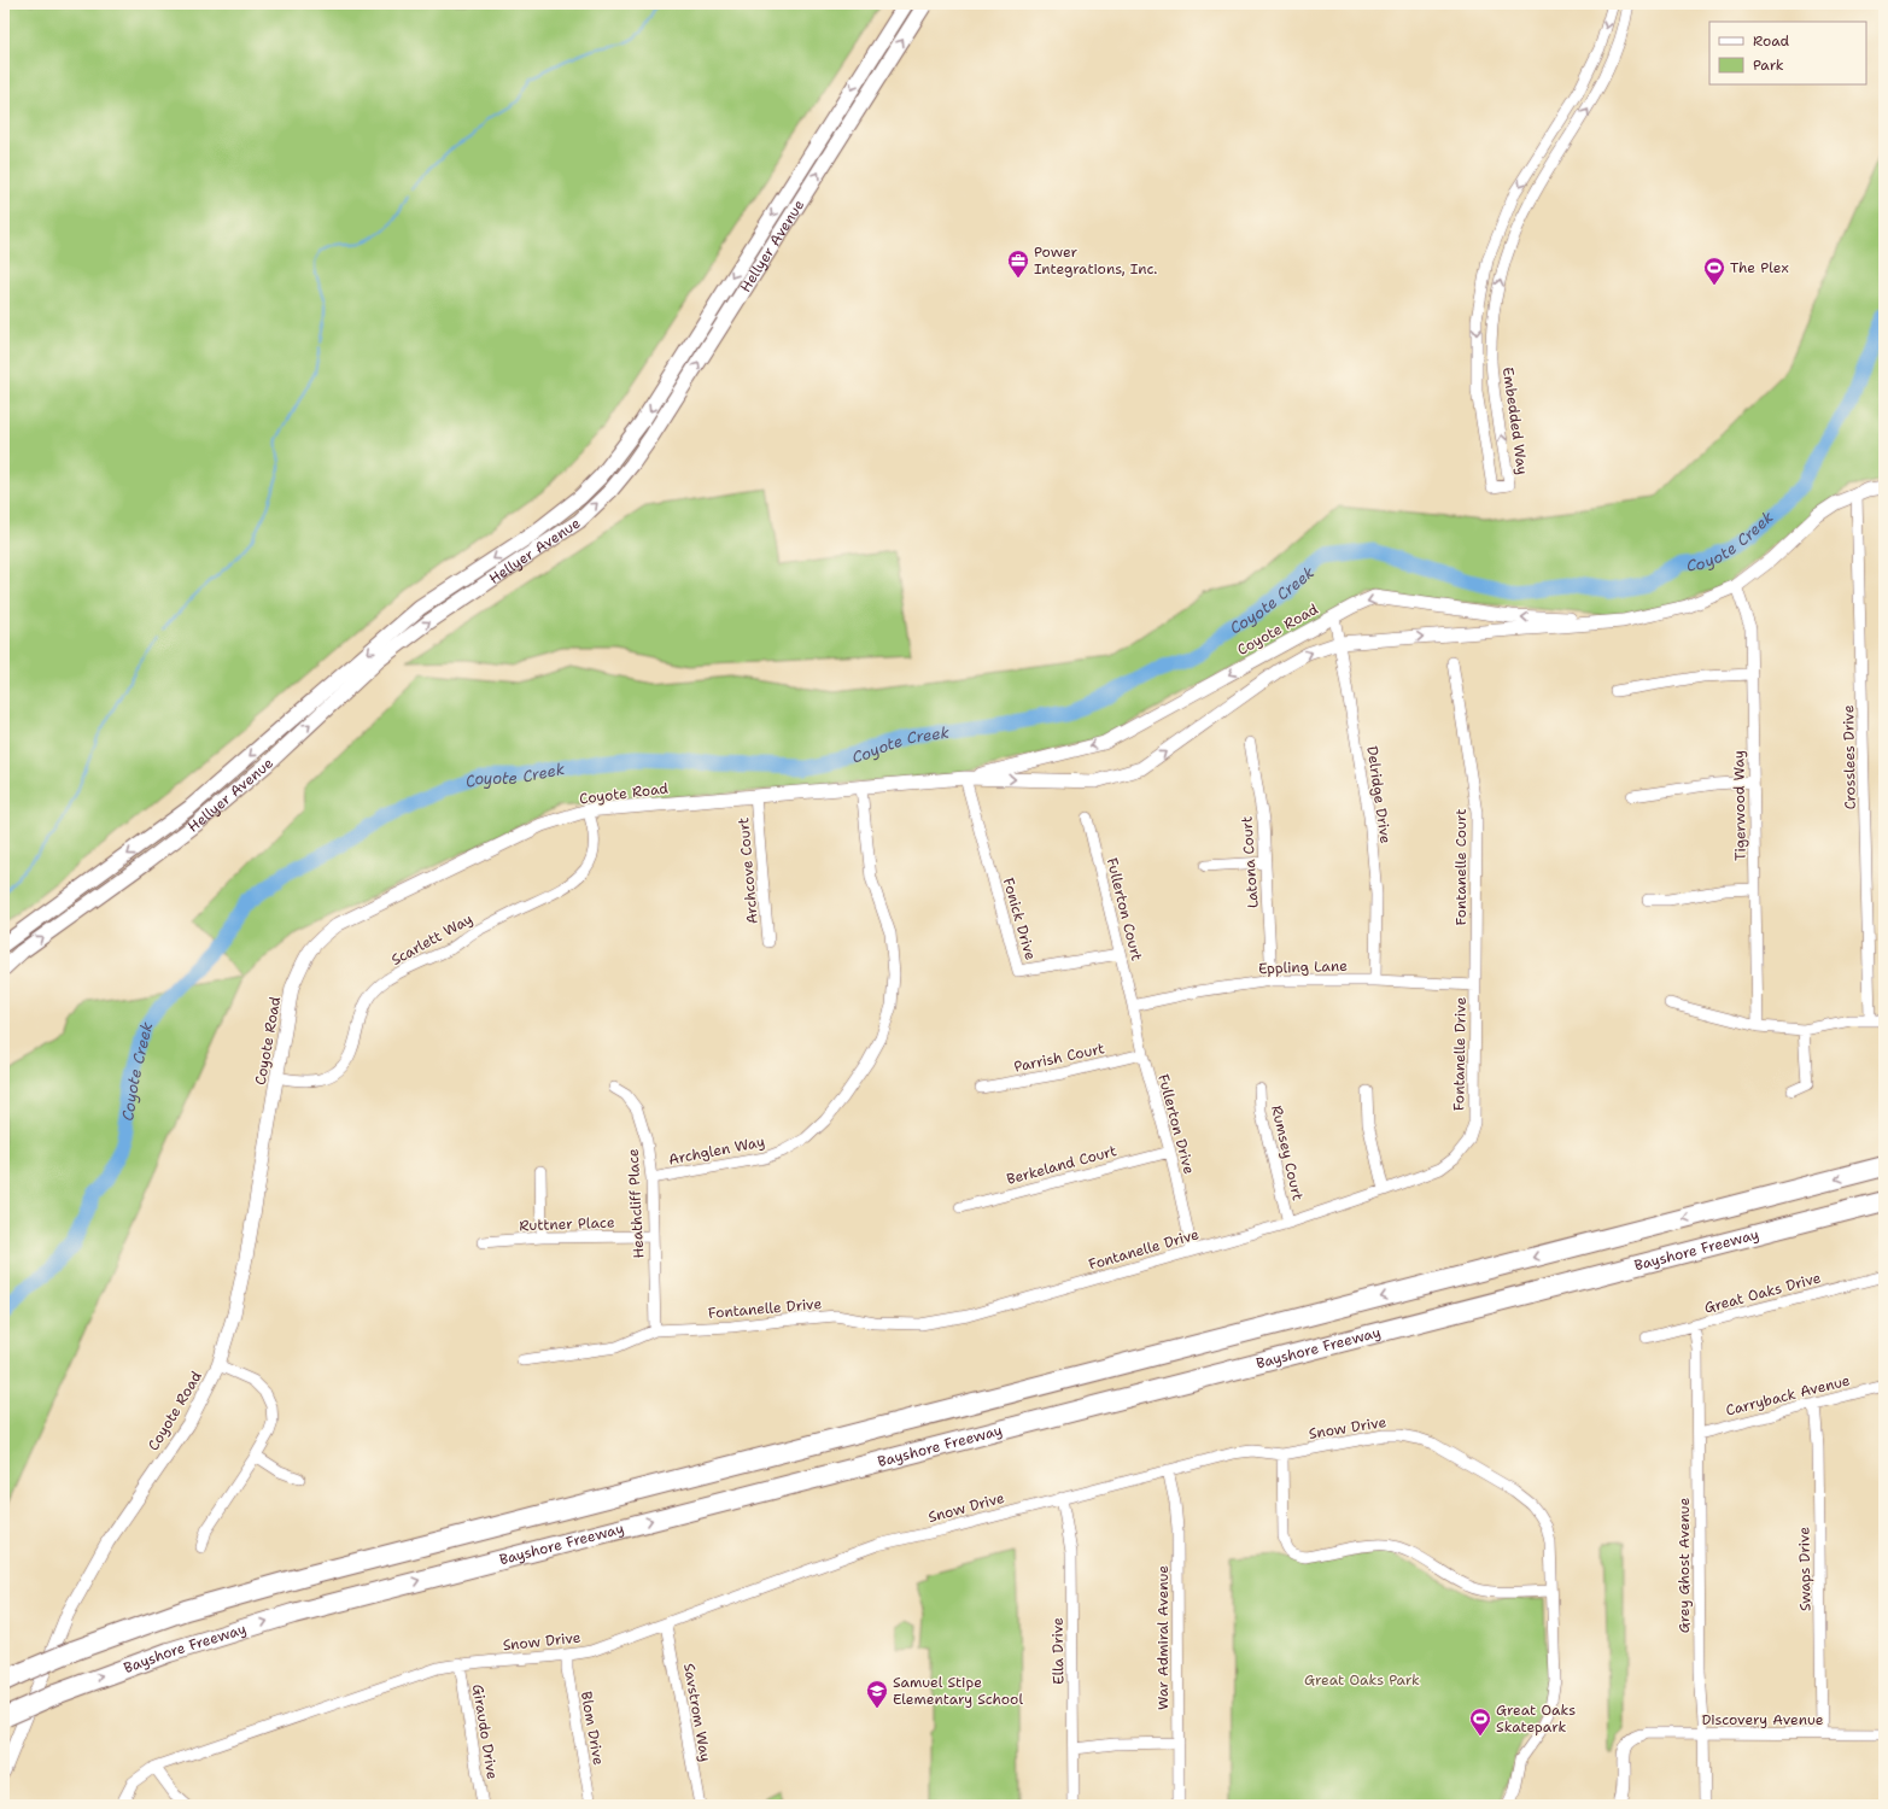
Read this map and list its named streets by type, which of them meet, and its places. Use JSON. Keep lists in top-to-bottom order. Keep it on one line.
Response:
{"streets":{"highway":["Bayshore Freeway"],"main road":["Hellyer Avenue"],"street":["Embedded Way","Coyote Road","Crosslees Drive","Delridge Drive","Tigerwood Way","Latona Court","Fontanelle Court","Archcove Court","Fullerton Court","Fonick Drive","Scarlett Way","Eppling Lane","Fontanelle Drive","Parrish Court","Fullerton Drive","Archglen Way","Rumsey Court","Berkeland Court","Heathcliff Place","Ruttner Place","Great Oaks Drive","Carryback Avenue","Snow Drive","Grey Ghost Avenue","Swaps Drive","War Admiral Avenue","Ella Drive","Savstrom Way","Discovery Avenue","Blom Drive","Giraudo Drive"]},"crossings":[["Coyote Road","Crosslees Drive"],["Coyote Road","Delridge Drive"],["Coyote Road","Tigerwood Way"],["Coyote Road","Archcove Court"],["Coyote Road","Fonick Drive"],["Coyote Road","Scarlett Way"],["Coyote Road","Archglen Way"],["Delridge Drive","Eppling Lane"],["Latona Court","Eppling Lane"],["Fontanelle Court","Eppling Lane"],["Fontanelle Court","Fontanelle Drive"],["Fullerton Court","Fonick Drive"],["Fullerton Court","Eppling Lane"],["Fullerton Court","Fullerton Drive"],["Eppling Lane","Fontanelle Drive"],["Eppling Lane","Fullerton Drive"],["Fontanelle Drive","Fullerton Drive"],["Fontanelle Drive","Rumsey Court"],["Fontanelle Drive","Heathcliff Place"],["Parrish Court","Fullerton Drive"],["Fullerton Drive","Berkeland Court"],["Archglen Way","Heathcliff Place"],["Heathcliff Place","Ruttner Place"],["Great Oaks Drive","Grey Ghost Avenue"],["Carryback Avenue","Grey Ghost Avenue"],["Carryback Avenue","Swaps Drive"],["Snow Drive","War Admiral Avenue"],["Snow Drive","Ella Drive"],["Snow Drive","Savstrom Way"],["Snow Drive","Blom Drive"],["Snow Drive","Giraudo Drive"],["Grey Ghost Avenue","Discovery Avenue"],["Swaps Drive","Discovery Avenue"]],"water":["Coyote Creek"],"parks":["Great Oaks Park"],"places":{"office":["Power Integrations, Inc."],"sports":["The Plex","Great Oaks Skatepark"],"school or university":["Samuel Stipe Elementary School"]},"legend":["Road","Park"]}
